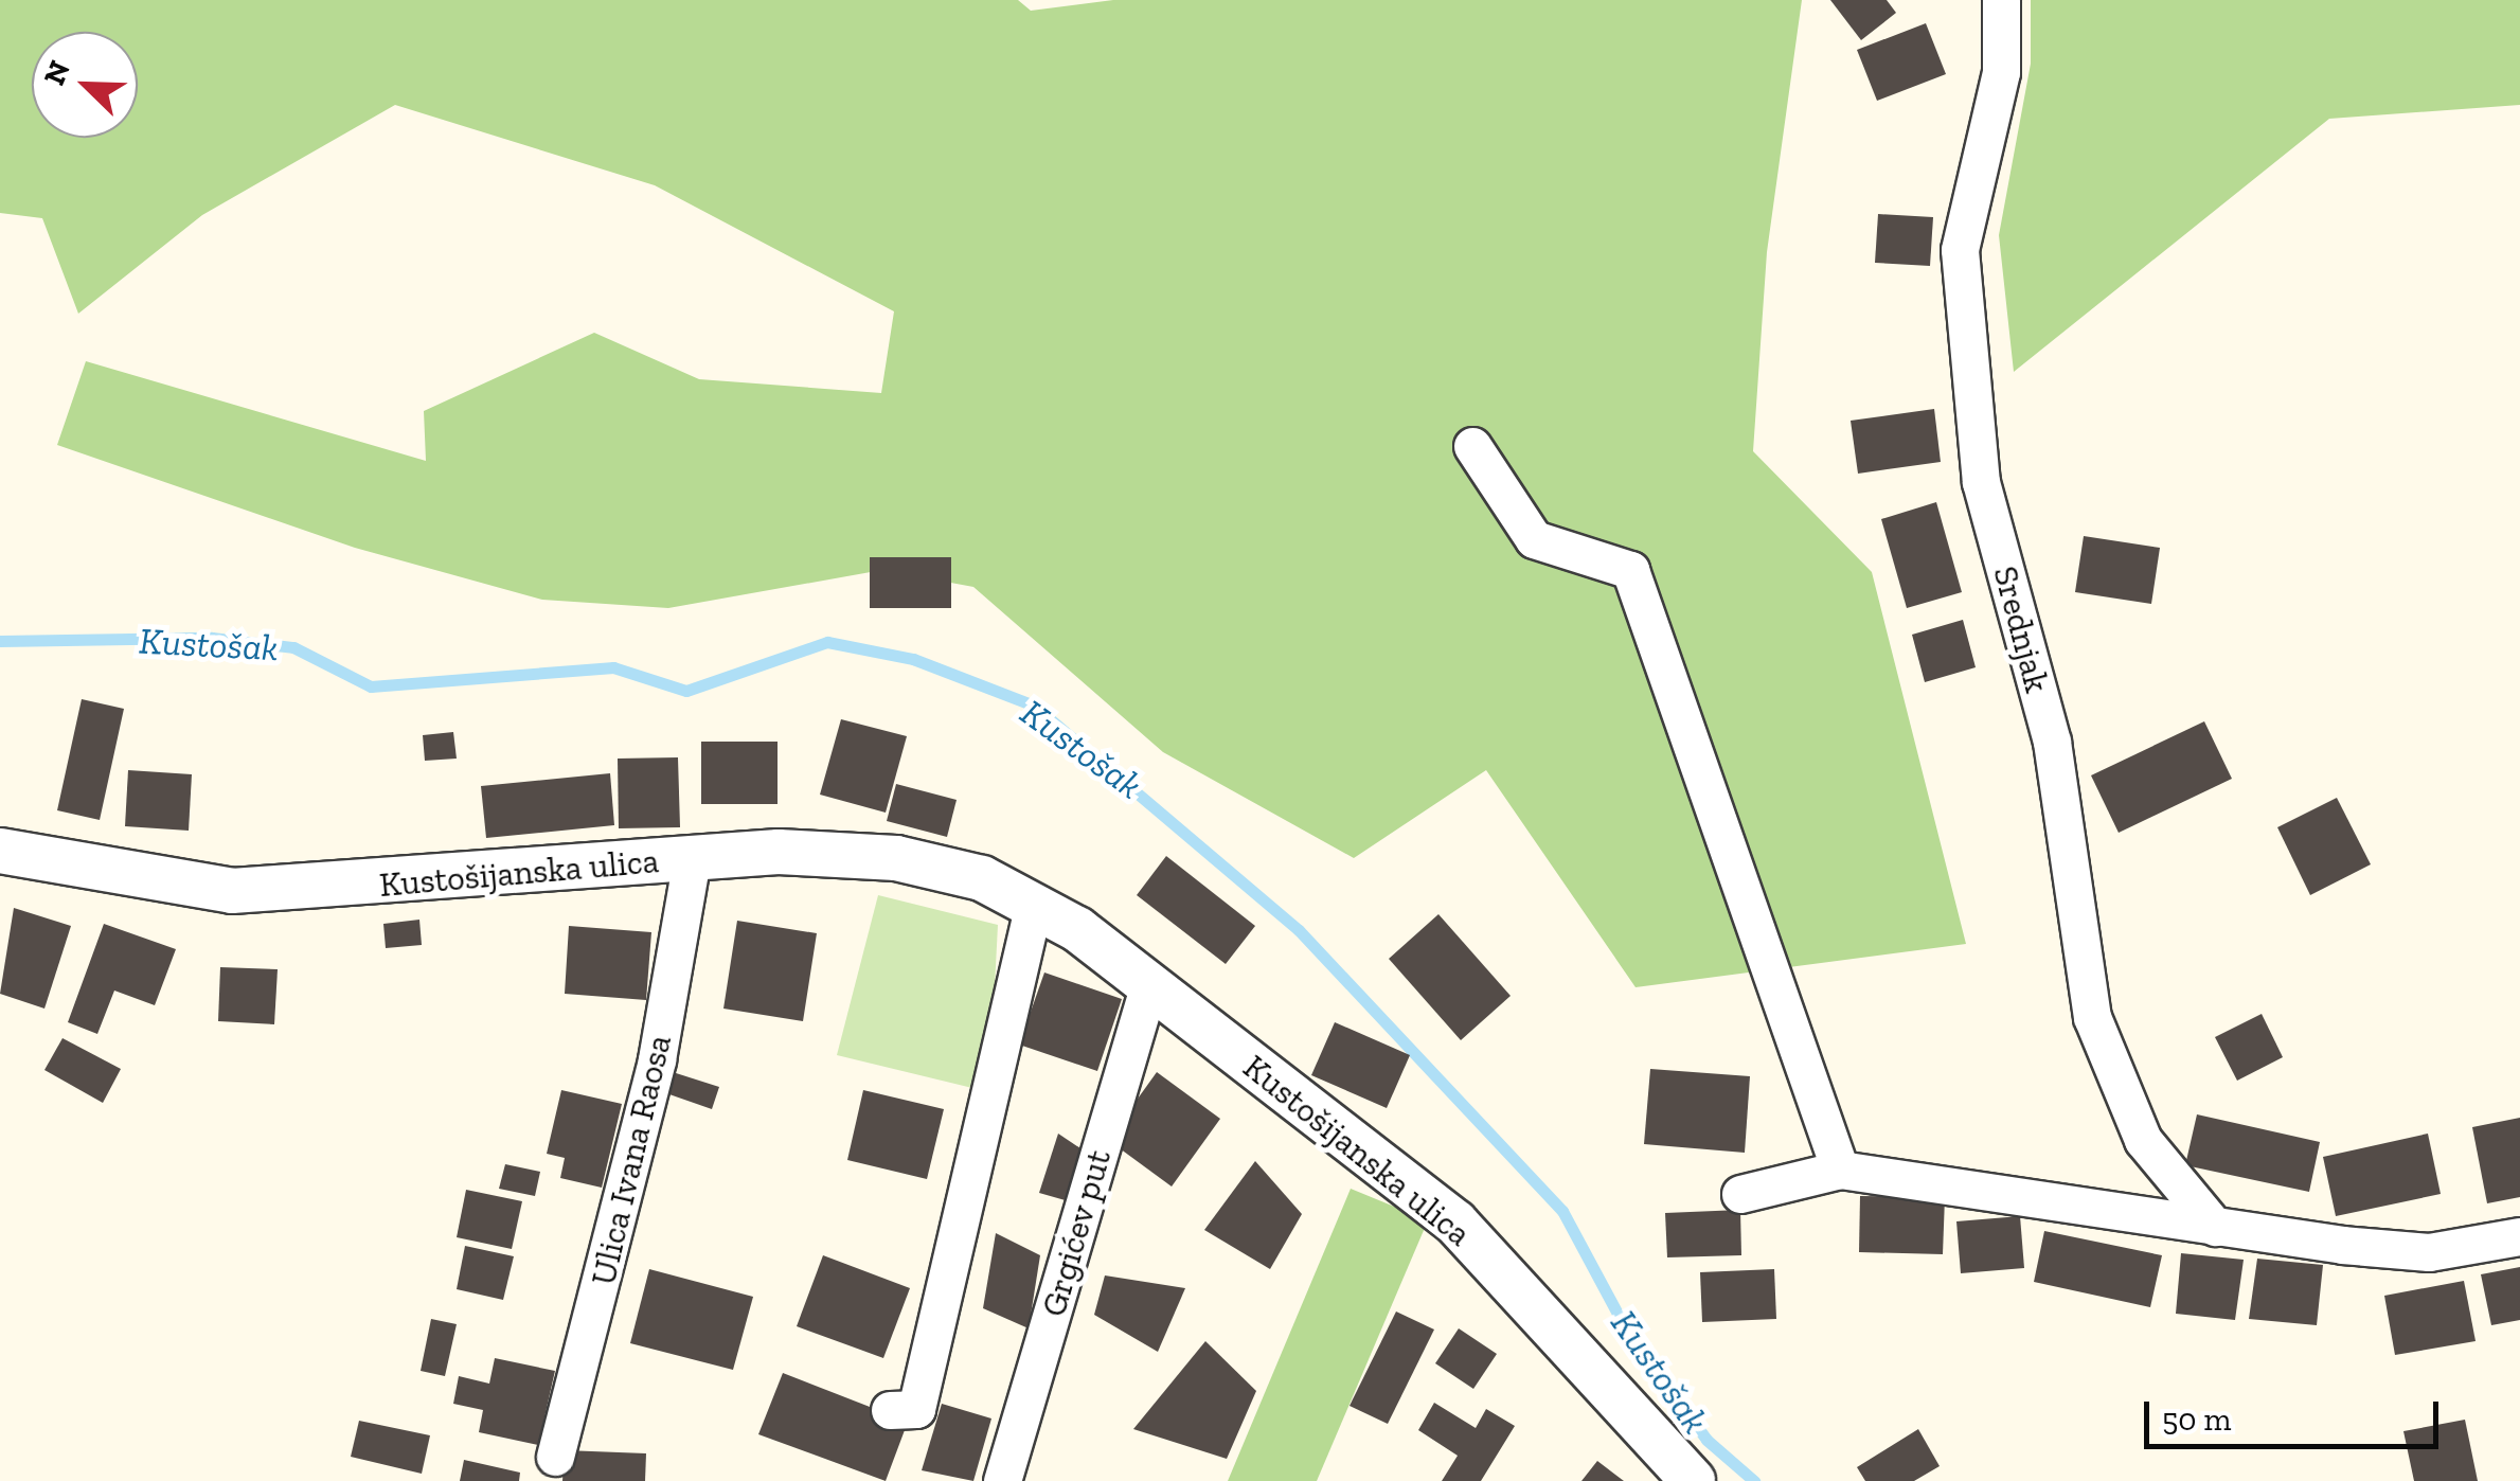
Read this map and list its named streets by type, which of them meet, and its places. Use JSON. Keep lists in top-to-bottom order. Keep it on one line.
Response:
{"streets":{"street":["Srednjak","Kustošijanska ulica","Ulica Ivana Raosa","Grgićev put"]},"crossings":[["Kustošijanska ulica","Ulica Ivana Raosa"],["Kustošijanska ulica","Grgićev put"]],"water":["Kustošak"],"scale_bar":"50 m","north":"top left"}
